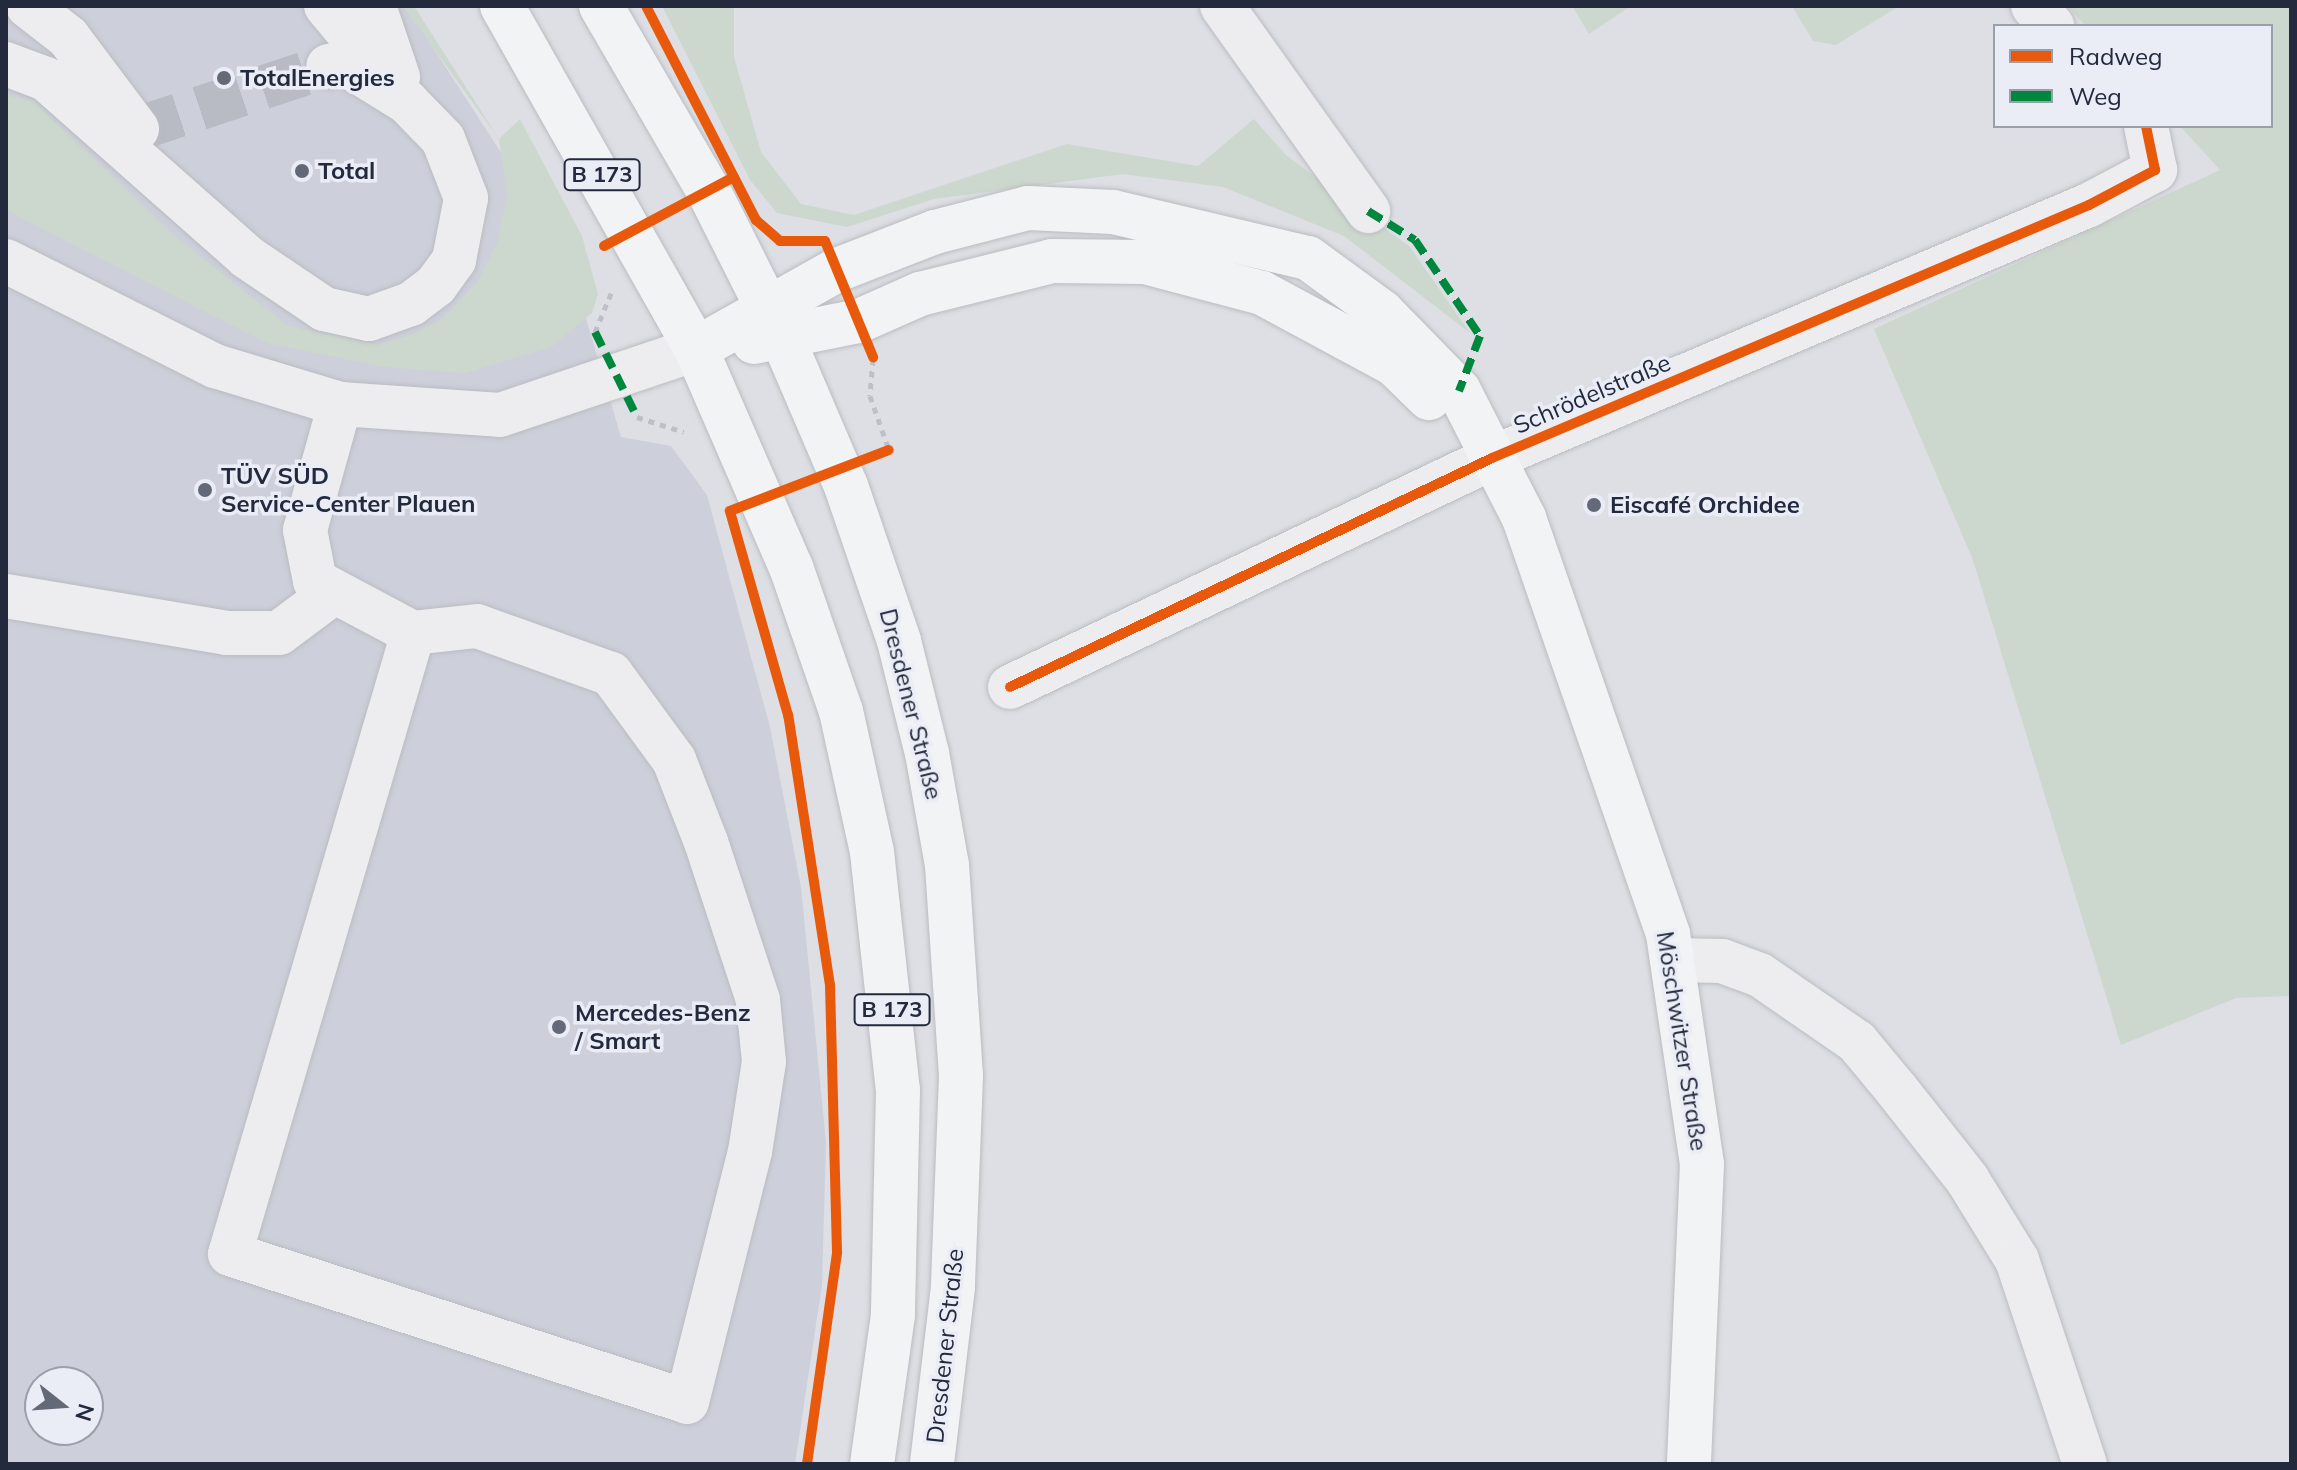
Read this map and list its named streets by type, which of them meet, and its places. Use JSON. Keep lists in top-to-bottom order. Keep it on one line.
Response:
{"streets":{"main road":["B 173","Dresdener Straße","Möschwitzer Straße"],"street":["Schrödelstraße"]},"crossings":[["B 173","Möschwitzer Straße"],["Schrödelstraße","Möschwitzer Straße"],["Dresdener Straße","Möschwitzer Straße"]],"places":["TotalEnergies","Total","TÜV SÜD Service-Center Plauen","Eiscafé Orchidee","Mercedes-Benz / Smart"],"legend":["Radweg","Weg"],"north":"right"}
